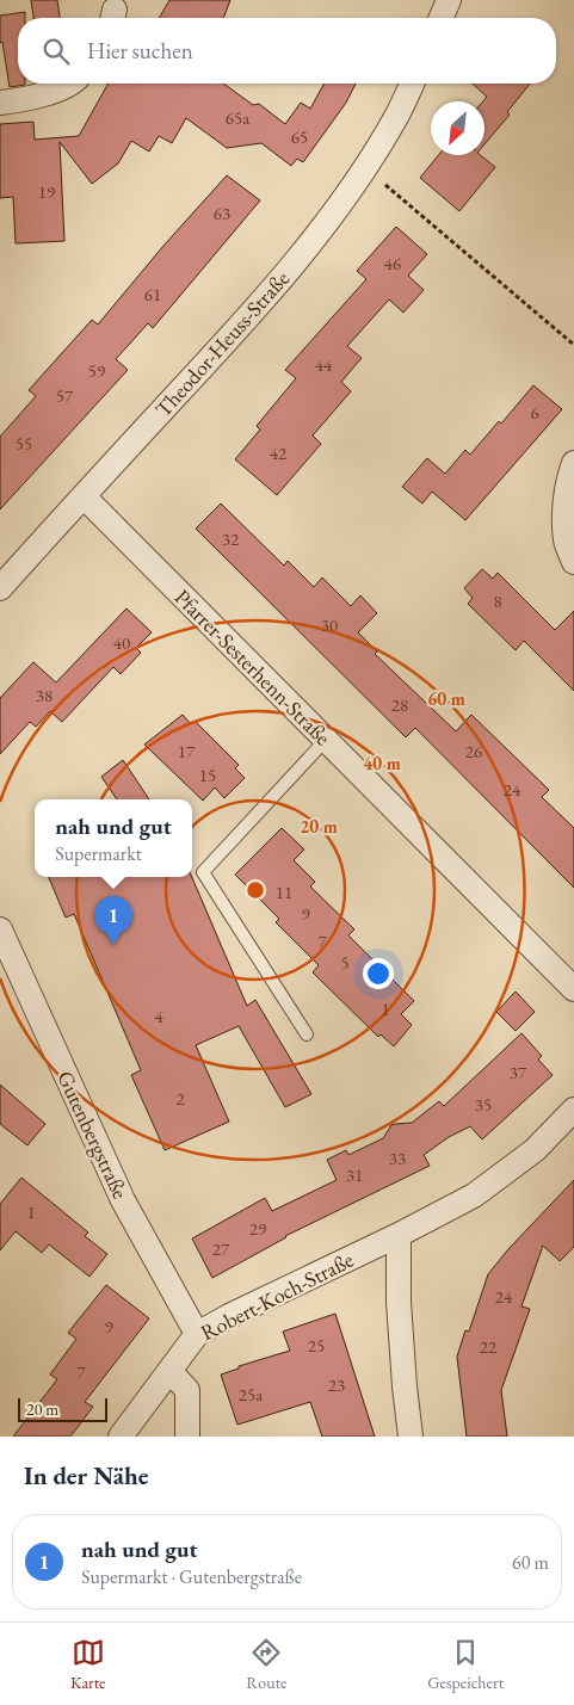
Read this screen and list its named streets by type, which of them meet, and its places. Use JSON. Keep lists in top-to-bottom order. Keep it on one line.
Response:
{"streets":{"street":["Theodor-Heuss-Straße","Pfarrer-Sesterhenn-Straße","Gutenbergstraße","Robert-Koch-Straße"]},"crossings":[["Theodor-Heuss-Straße","Pfarrer-Sesterhenn-Straße"],["Gutenbergstraße","Robert-Koch-Straße"]],"house_numbers":["65a","65","19","63","46","61","44","59","57","6","55","42","32","8","30","40","38","28","17","26","15","24","11","9","7","5","1","4","37","2","35","33","31","1","29","27","24","9","25","22","7","23","25a"],"scale_bar":"20 m","north":"bottom left","page":{"search":"Hier suchen","popup":["nah und gut","Supermarkt"],"pins":"1","scale":"20 m","heading":"In der Nähe","list":[{"mark":"1","name":"nah und gut","note":"Supermarkt · Gutenbergstraße","value":"60 m"}],"nav":["Karte","Route","Gespeichert"]},"rings":["60 m","40 m","20 m"]}
